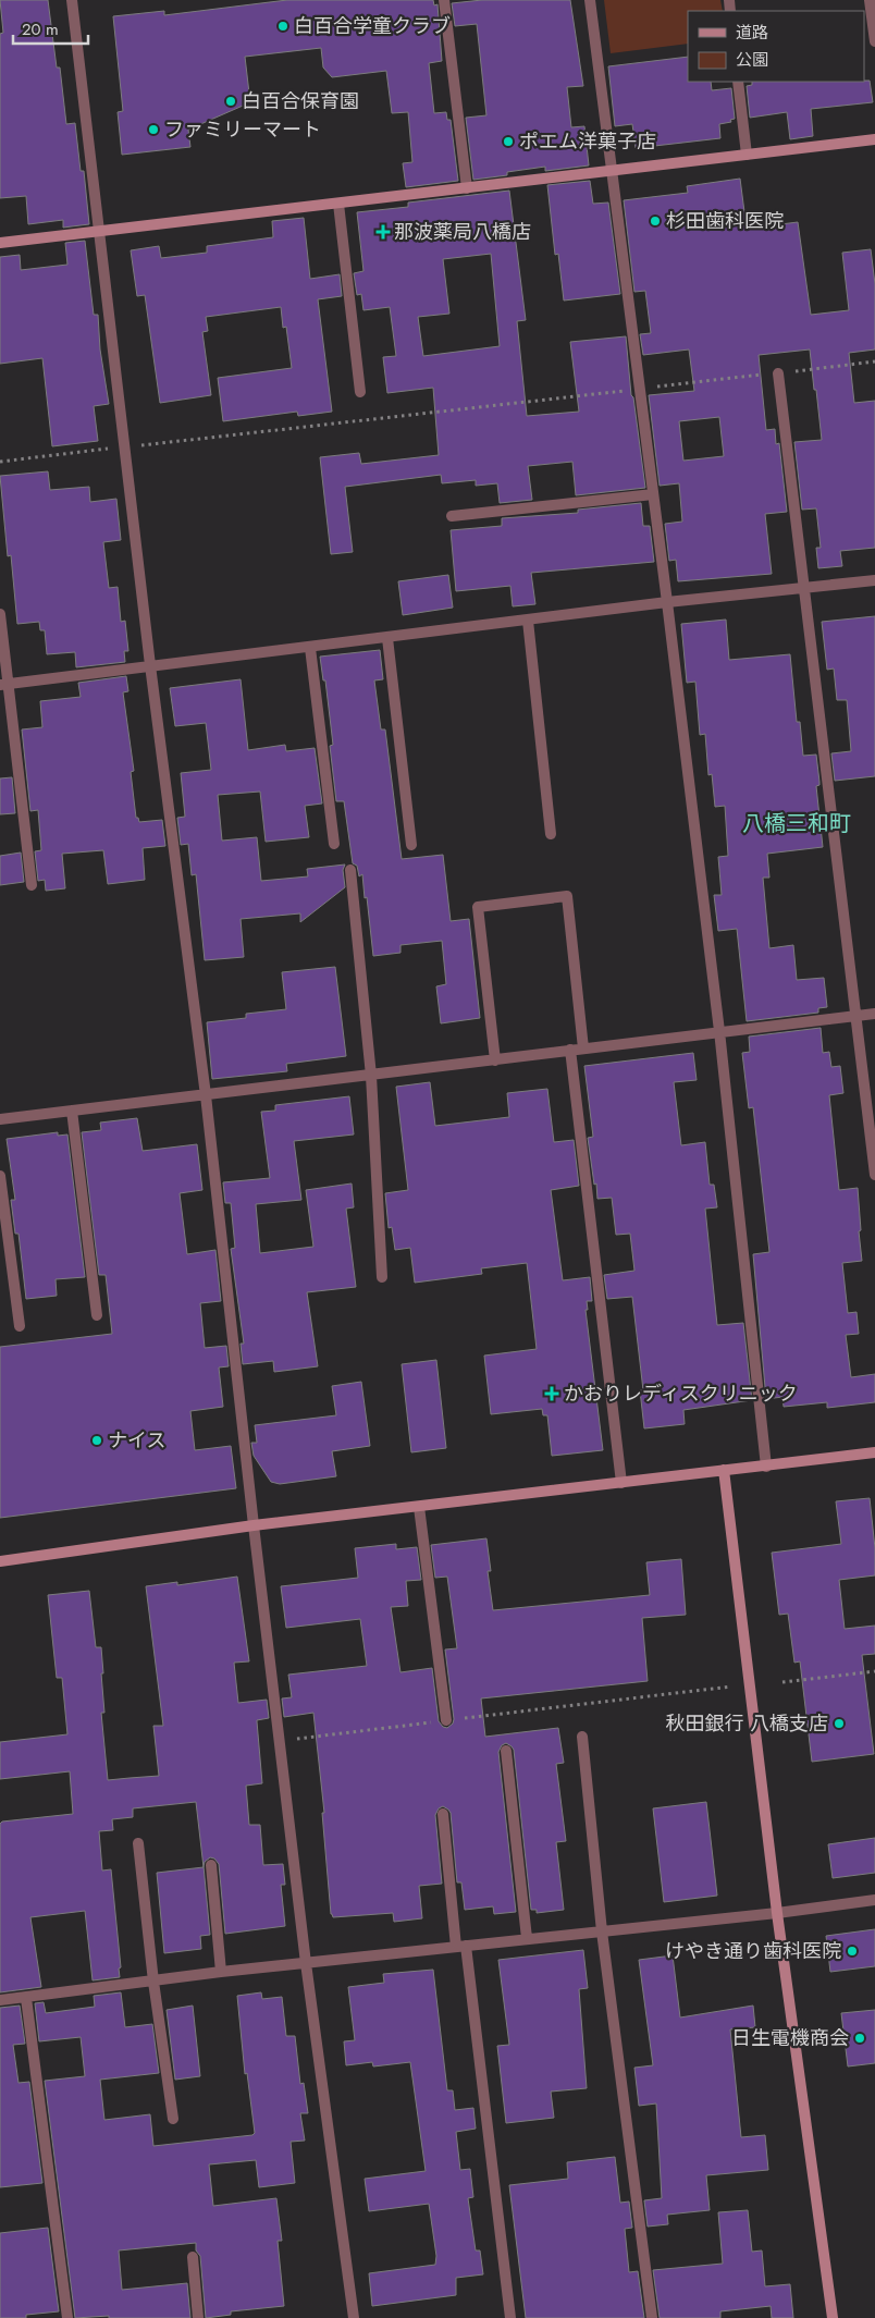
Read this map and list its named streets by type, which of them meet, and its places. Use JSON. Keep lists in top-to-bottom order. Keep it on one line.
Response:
{"districts":["八橋三和町"],"places":{"other":["白百合学童クラブ","白百合保育園","ファミリーマート","ポエム洋菓子店","杉田歯科医院","ナイス","秋田銀行 八橋支店","けやき通り歯科医院","日生電機商会"],"health":["那波薬局八橋店","かおりレディスクリニック"]},"legend":["道路","公園"],"scale_bar":"20 m"}
